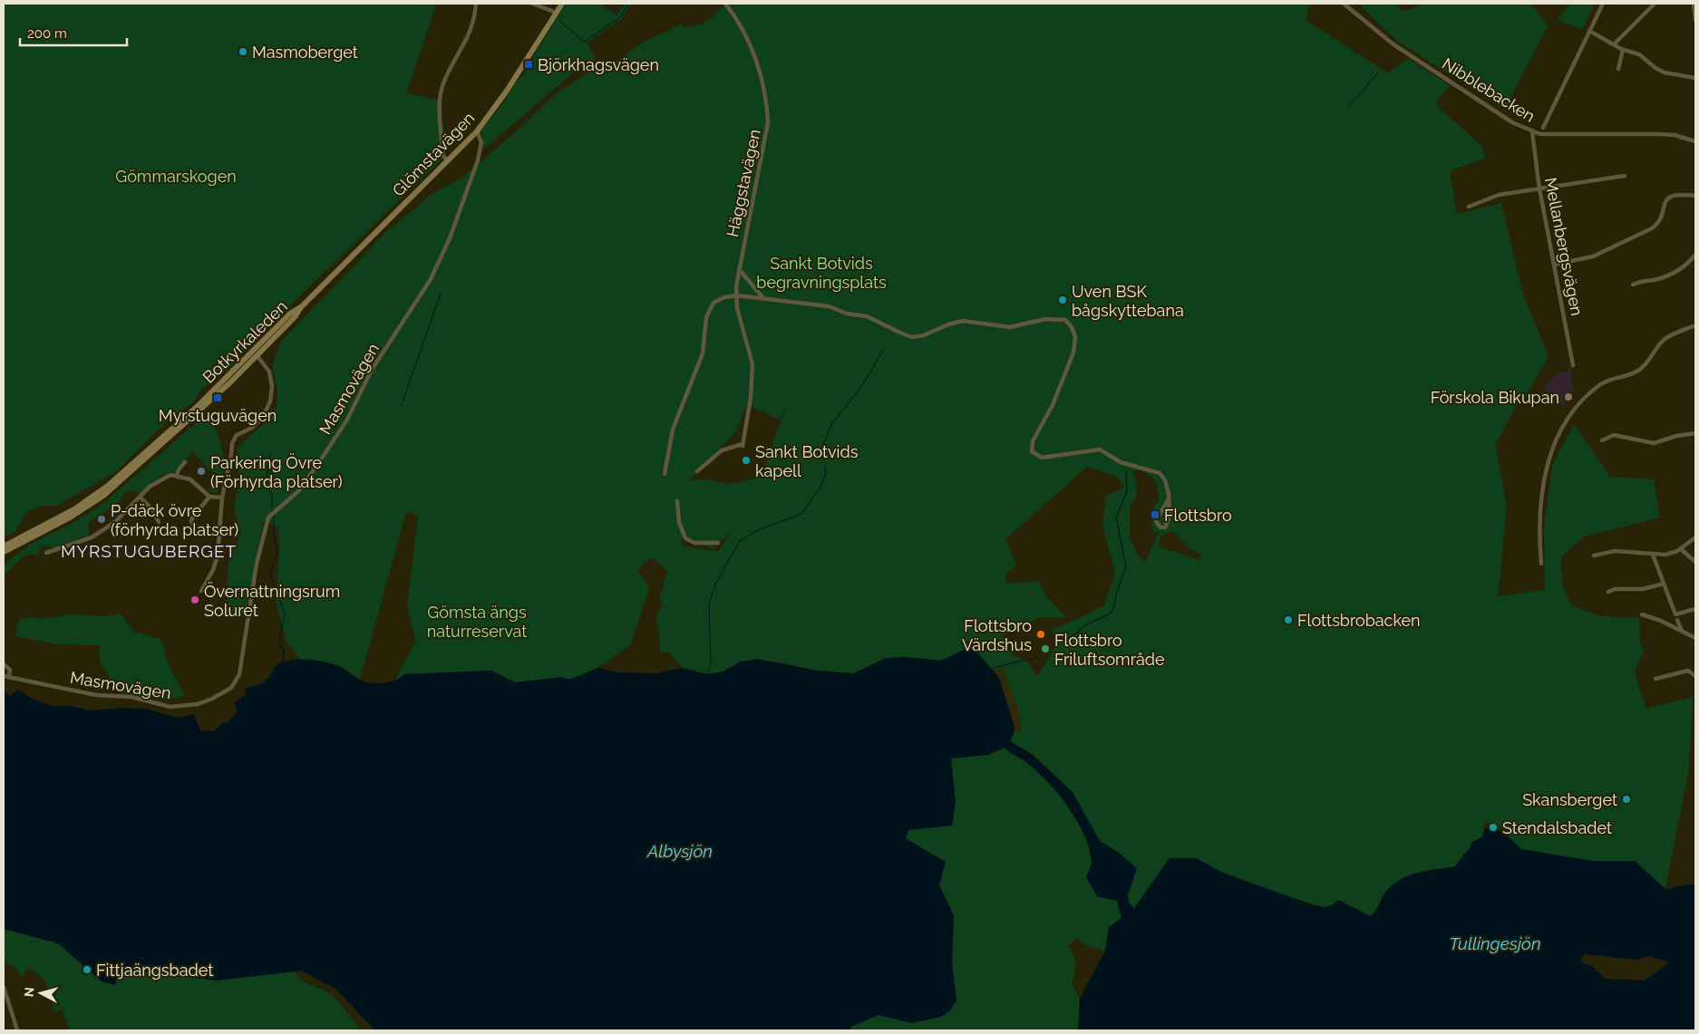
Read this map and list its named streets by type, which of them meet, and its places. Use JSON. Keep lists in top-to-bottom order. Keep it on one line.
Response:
{"streets":{"main road":["Glömstavägen","Botkyrkaleden"],"street":["Nibblebacken","Häggstavägen","Mellanbergsvägen","Masmovägen"]},"crossings":[["Nibblebacken","Mellanbergsvägen"],["Glömstavägen","Botkyrkaleden"],["Glömstavägen","Masmovägen"]],"districts":["MYRSTUGUBERGET"],"water":["Albysjön","Tullingesjön"],"parks":["Gömmarskogen","Sankt Botvids begravningsplats","Gömsta ängs naturreservat"],"places":{"other":["Masmoberget","Uven BSK bågskyttebana","Förskola Bikupan","Sankt Botvids kapell","Parkering Övre (Förhyrda platser)","P-däck övre (förhyrda platser)","Övernattningsrum Soluret","Flottsbrobacken","Flottsbro Värdshus","Flottsbro Friluftsområde","Skansberget","Stendalsbadet","Fittjaängsbadet"],"transit":["Björkhagsvägen","Myrstuguvägen","Flottsbro"]},"scale_bar":"200 m","north":"left"}
